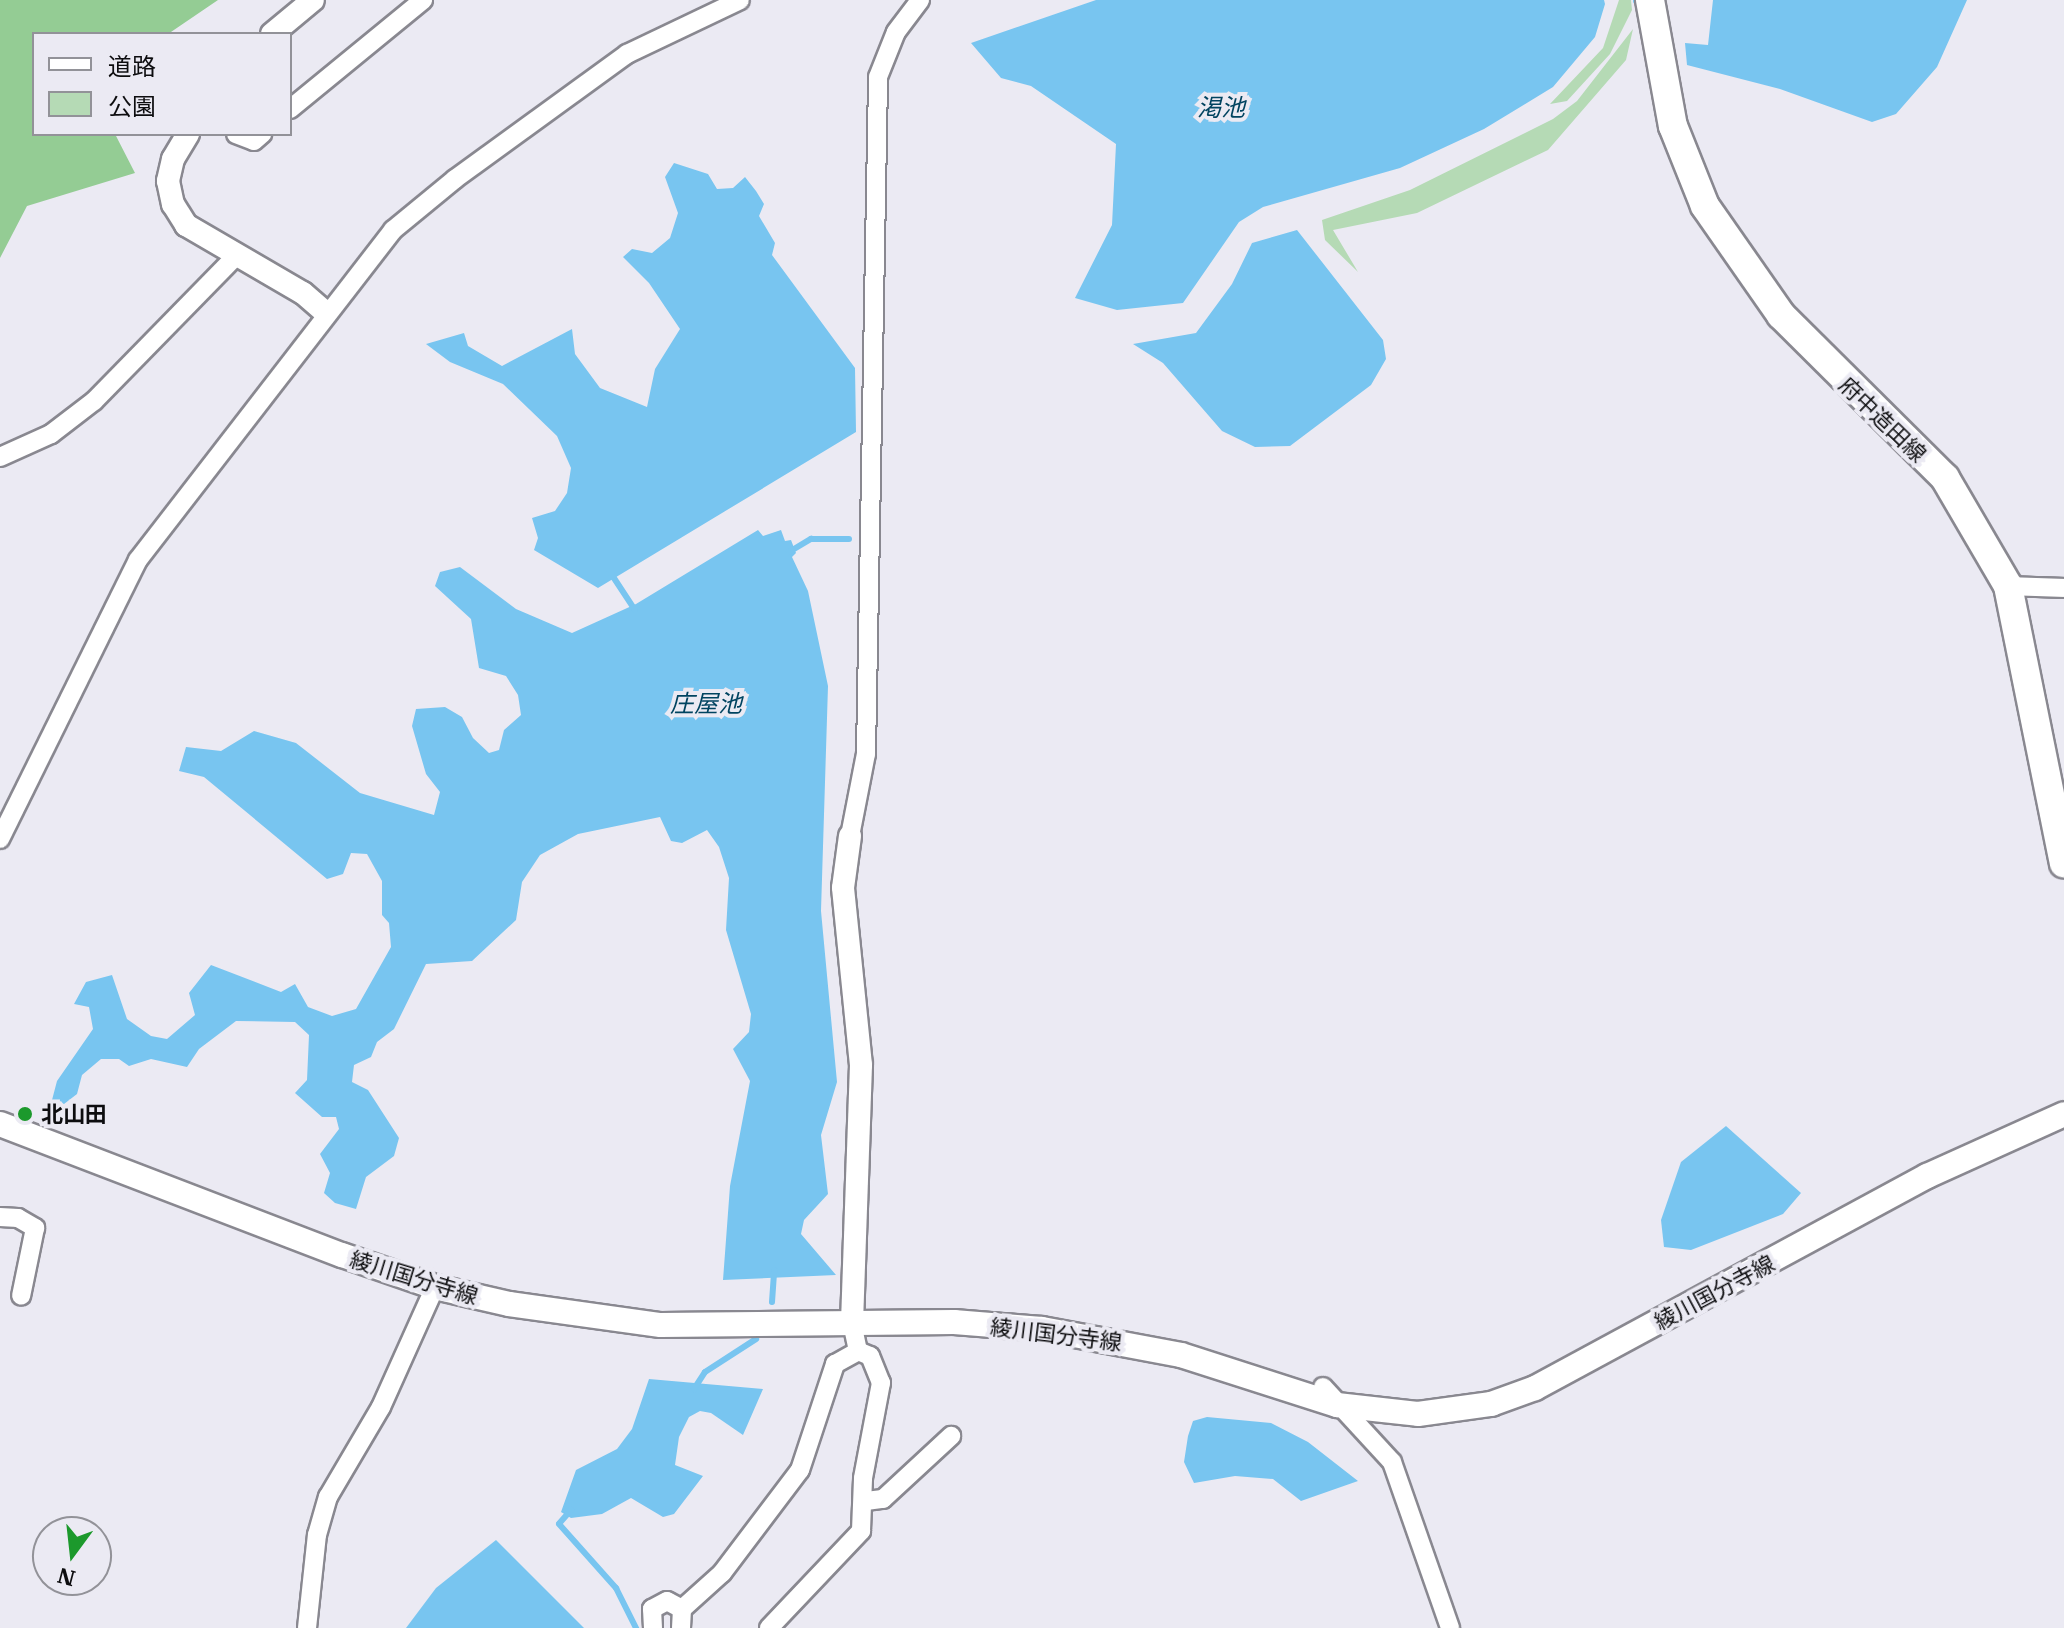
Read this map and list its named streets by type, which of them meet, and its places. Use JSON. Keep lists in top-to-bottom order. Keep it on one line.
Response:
{"streets":{"main road":["府中造田線","綾川国分寺線"]},"water":["渇池","庄屋池"],"places":["北山田"],"legend":["道路","公園"],"north":"bottom"}
